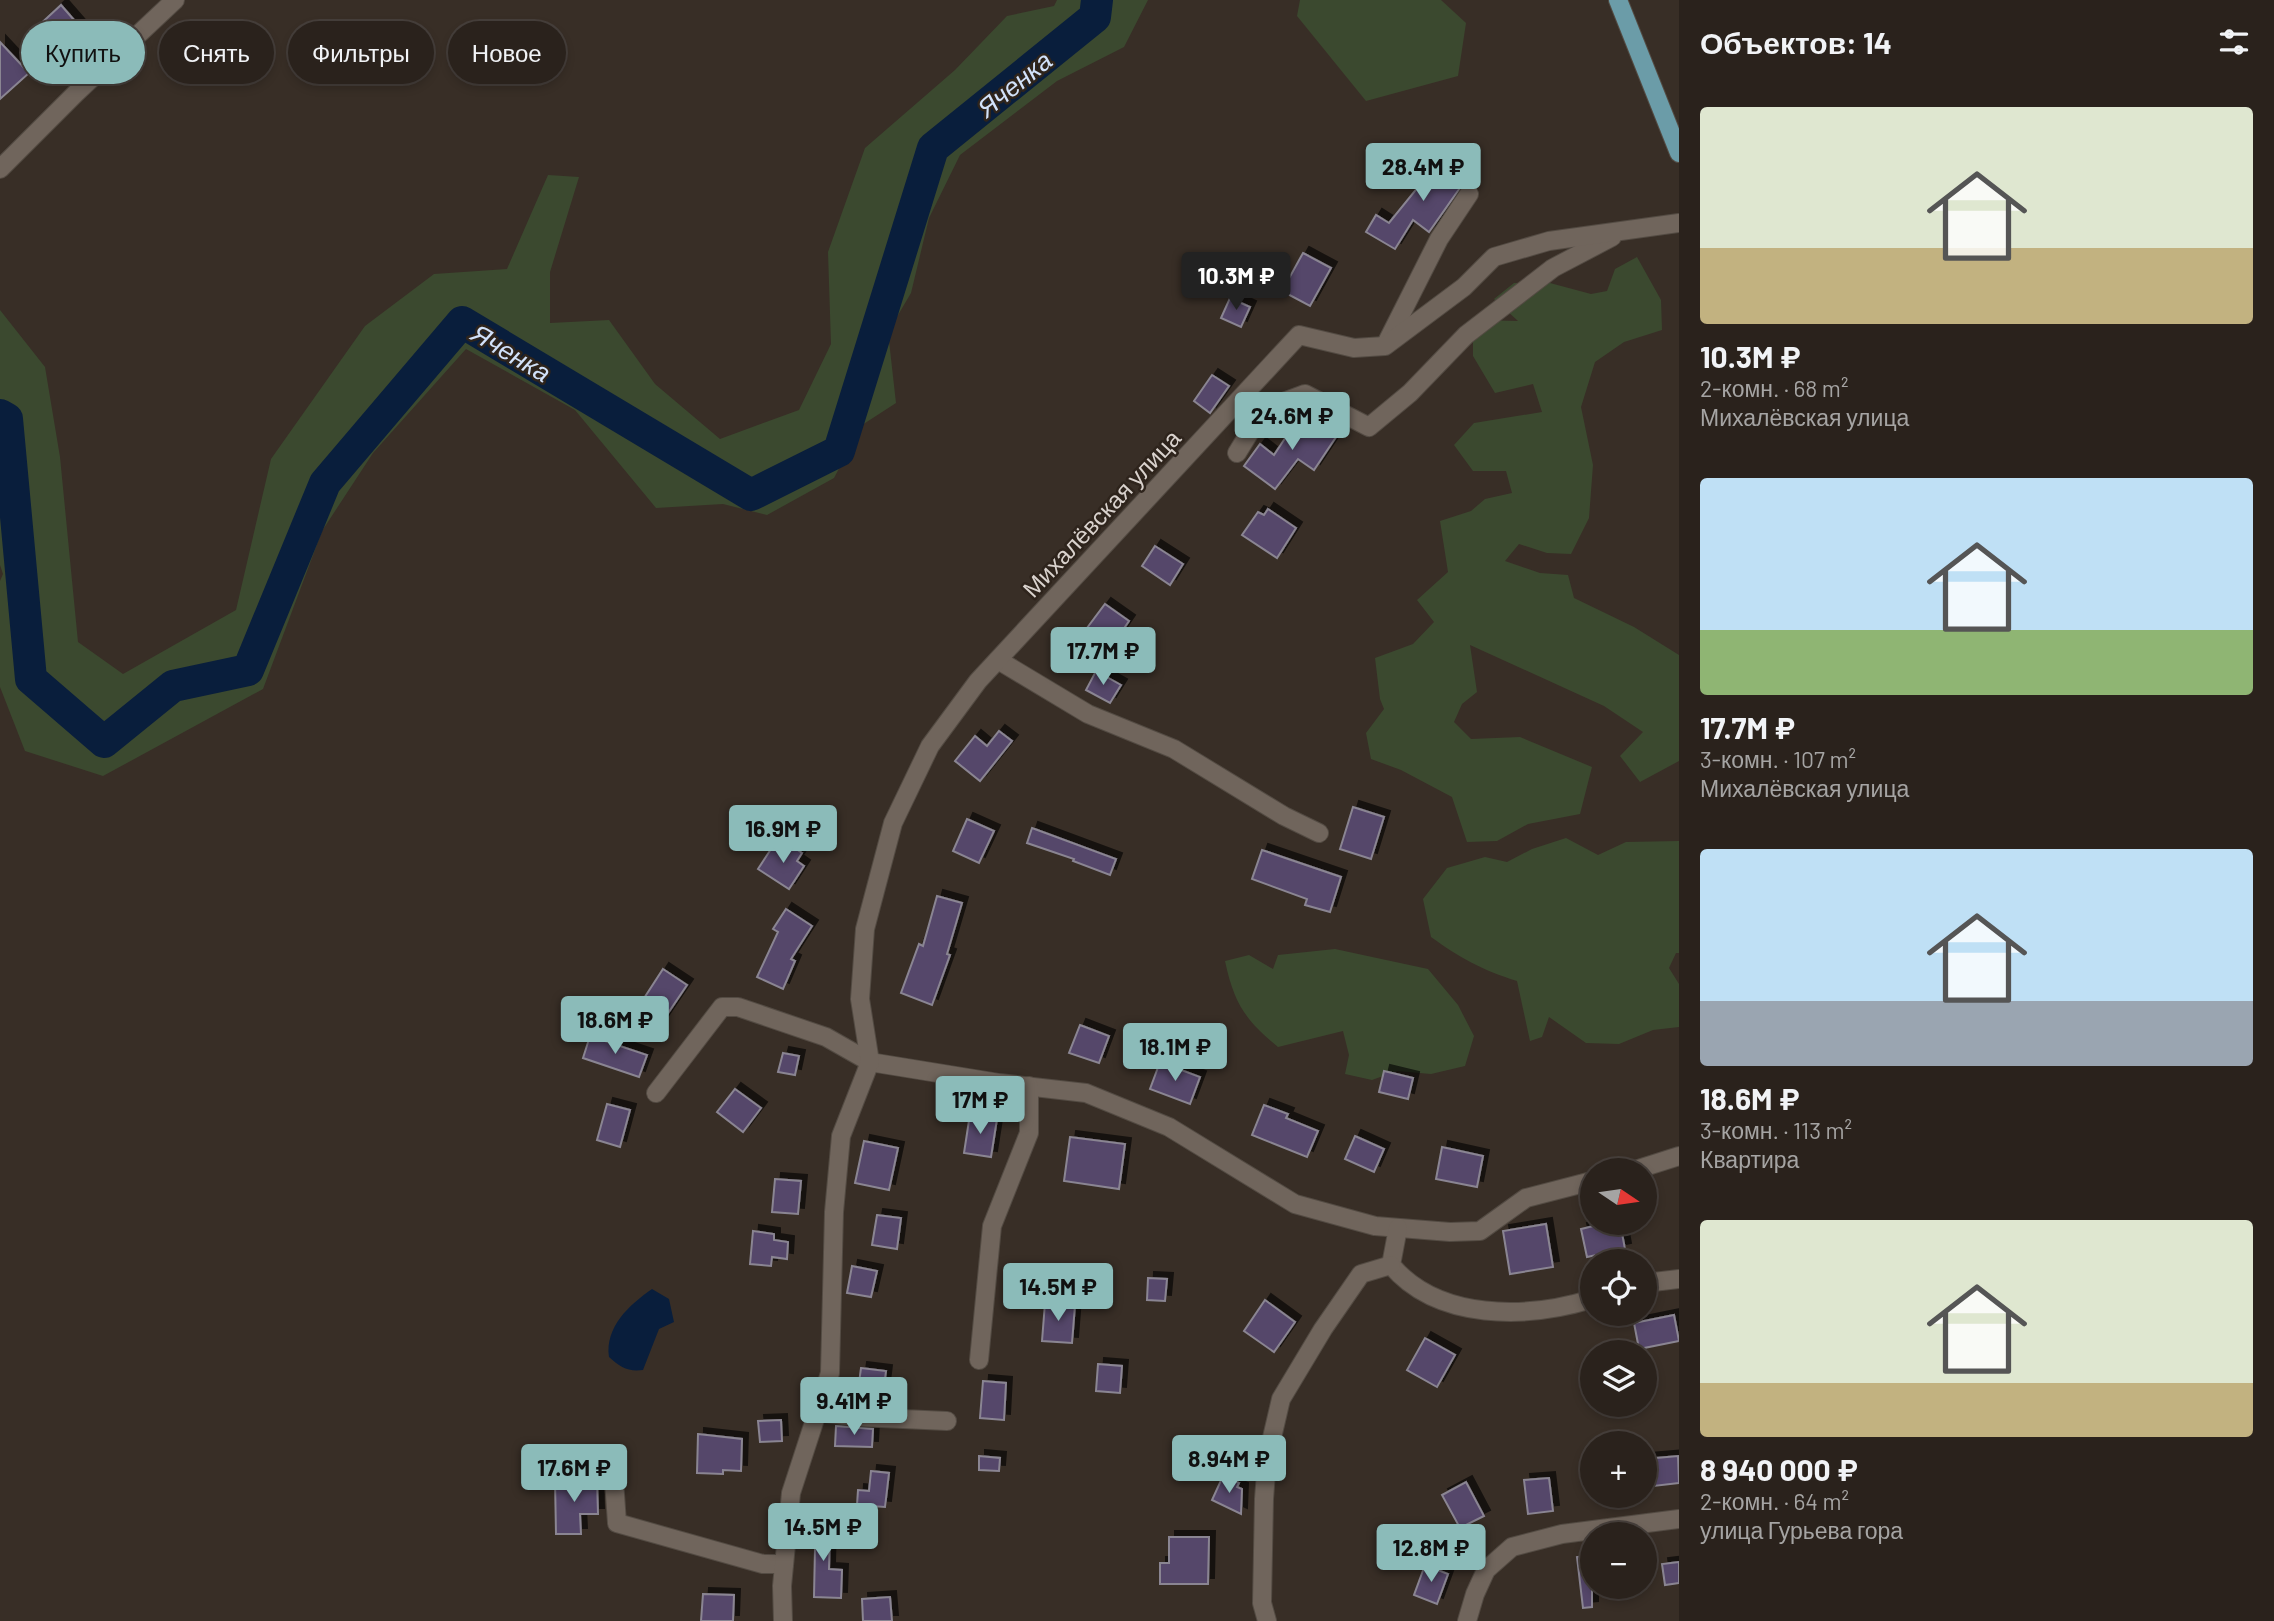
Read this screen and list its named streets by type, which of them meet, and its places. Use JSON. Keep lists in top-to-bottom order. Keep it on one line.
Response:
{"streets":{"street":["Михалёвская улица"]},"water":["Яченка"],"north":"right","page":{"heading":"Объектов: 14","chip":["Купить","Снять","Фильтры","Новое"],"list":[{"name":"10.3M ₽","note":"2-комн. · 68 m² · Михалёвская улица"},{"name":"17.7M ₽","note":"3-комн. · 107 m² · Михалёвская улица"},{"name":"18.6M ₽","note":"3-комн. · 113 m² · Квартира"},{"name":"8 940 000 ₽","note":"2-комн. · 64 m² · улица Гурьева гора"}],"price":["28.4M ₽","10.3M ₽","24.6M ₽","17.7M ₽","16.9M ₽","18.6M ₽","18.1M ₽","17M ₽","14.5M ₽","9.41M ₽","8.94M ₽","17.6M ₽","14.5M ₽","12.8M ₽"],"map_buttons":["+","−"]}}
